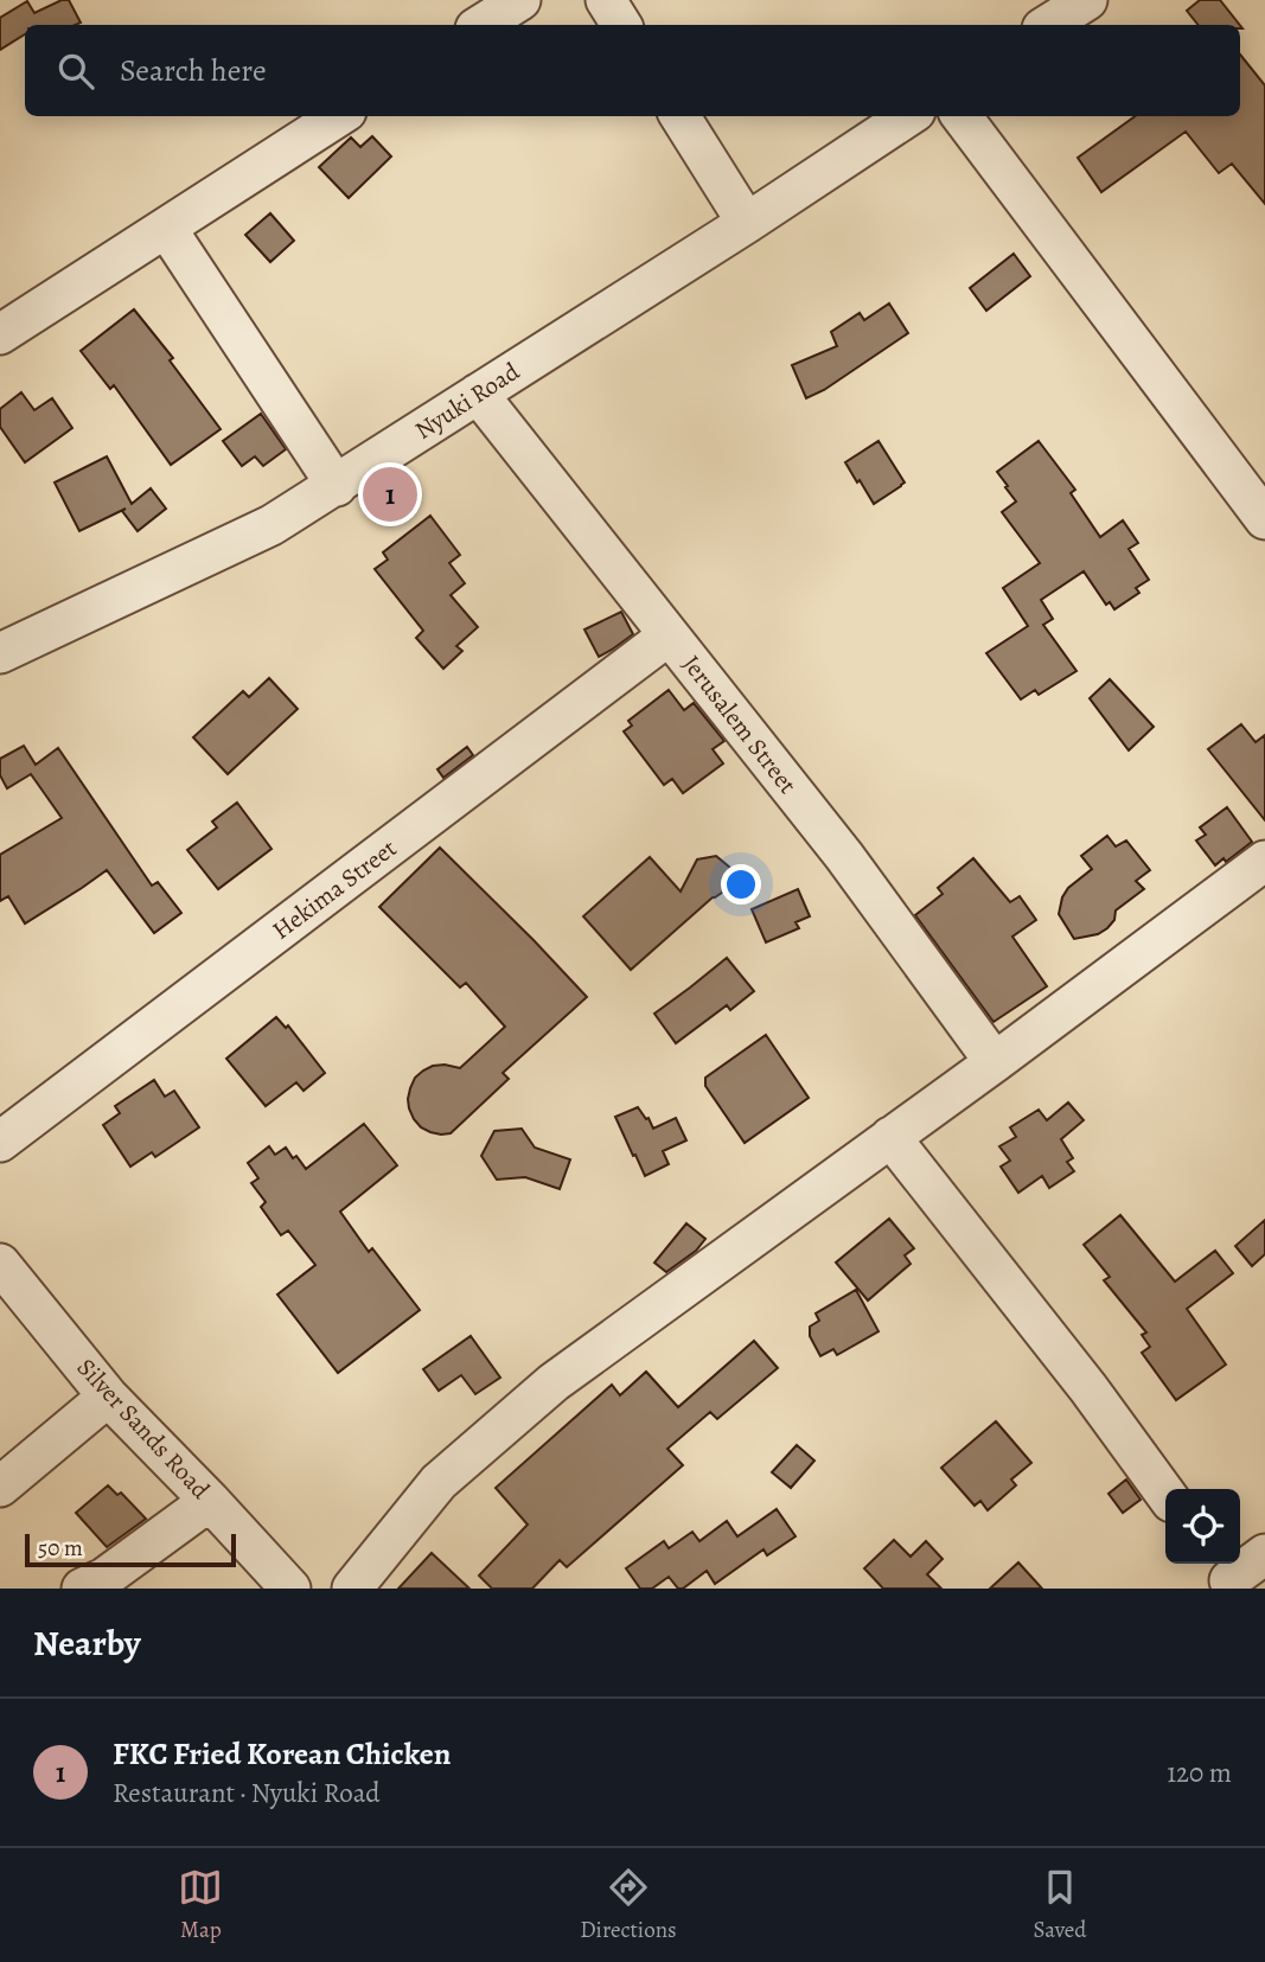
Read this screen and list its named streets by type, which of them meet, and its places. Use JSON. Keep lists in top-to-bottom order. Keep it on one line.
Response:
{"streets":{"street":["Nyuki Road","Jerusalem Street","Hekima Street","Silver Sands Road"]},"crossings":[["Nyuki Road","Jerusalem Street"],["Jerusalem Street","Hekima Street"]],"scale_bar":"50 m","page":{"search":"Search here","pins":"1","scale":"50 m","heading":"Nearby","list":[{"mark":"1","name":"FKC Fried Korean Chicken","note":"Restaurant · Nyuki Road","value":"120 m"}],"nav":["Map","Directions","Saved"]}}
